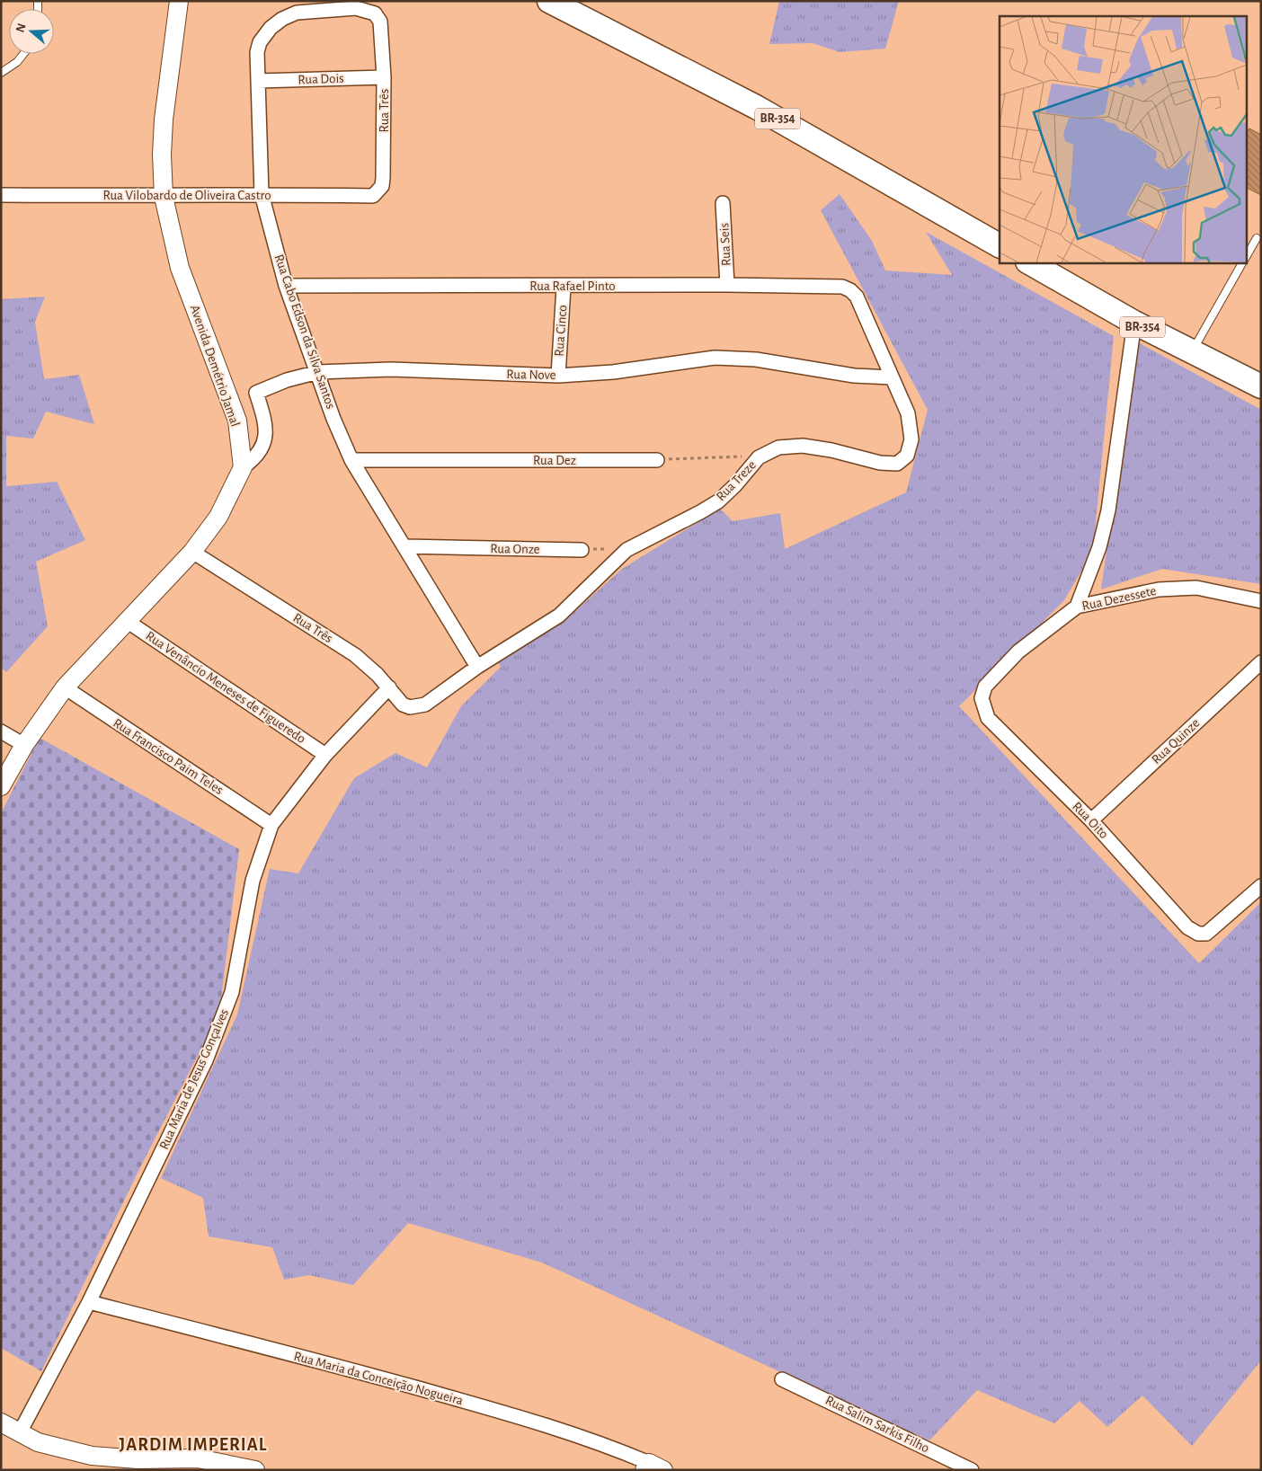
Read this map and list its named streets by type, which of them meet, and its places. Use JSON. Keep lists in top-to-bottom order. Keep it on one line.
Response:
{"streets":{"highway":["BR-354"],"street":["Rua Dois","Rua Três","Rua Vilobardo de Oliveira Castro","Rua Seis","Rua Rafael Pinto","Rua Cinco","Rua Cabo Edson da Silva Santos","Avenida Demétrio Jamal","Rua Nove","Rua Dez","Rua Treze","Rua Onze","Rua Dezessete","Rua Venâncio Meneses de Figueredo","Rua Quinze","Rua Francisco Paim Teles","Rua Oito","Rua Maria de Jesus Gonçalves","Rua Maria da Conceição Nogueira","Rua Salim Sarkis Filho"]},"crossings":[["Rua Dois","Rua Três"],["Rua Dois","Rua Cabo Edson da Silva Santos"],["Rua Três","Rua Vilobardo de Oliveira Castro"],["Rua Três","Rua Cabo Edson da Silva Santos"],["Rua Três","Rua Treze"],["Rua Três","Rua Maria de Jesus Gonçalves"],["Rua Vilobardo de Oliveira Castro","Rua Cabo Edson da Silva Santos"],["Rua Vilobardo de Oliveira Castro","Avenida Demétrio Jamal"],["Rua Seis","Rua Rafael Pinto"],["Rua Rafael Pinto","Rua Cinco"],["Rua Rafael Pinto","Rua Cabo Edson da Silva Santos"],["Rua Rafael Pinto","Rua Treze"],["Rua Cinco","Rua Nove"],["Rua Cabo Edson da Silva Santos","Rua Nove"],["Rua Cabo Edson da Silva Santos","Rua Dez"],["Rua Cabo Edson da Silva Santos","Rua Treze"],["Rua Cabo Edson da Silva Santos","Rua Onze"],["Avenida Demétrio Jamal","Rua Nove"],["Rua Nove","Rua Treze"],["Rua Dezessete","Rua Oito"],["Rua Venâncio Meneses de Figueredo","Rua Maria de Jesus Gonçalves"],["Rua Quinze","Rua Oito"],["Rua Francisco Paim Teles","Rua Maria de Jesus Gonçalves"],["Rua Maria de Jesus Gonçalves","Rua Maria da Conceição Nogueira"]],"districts":["JARDIM IMPERIAL"],"north":"left"}
